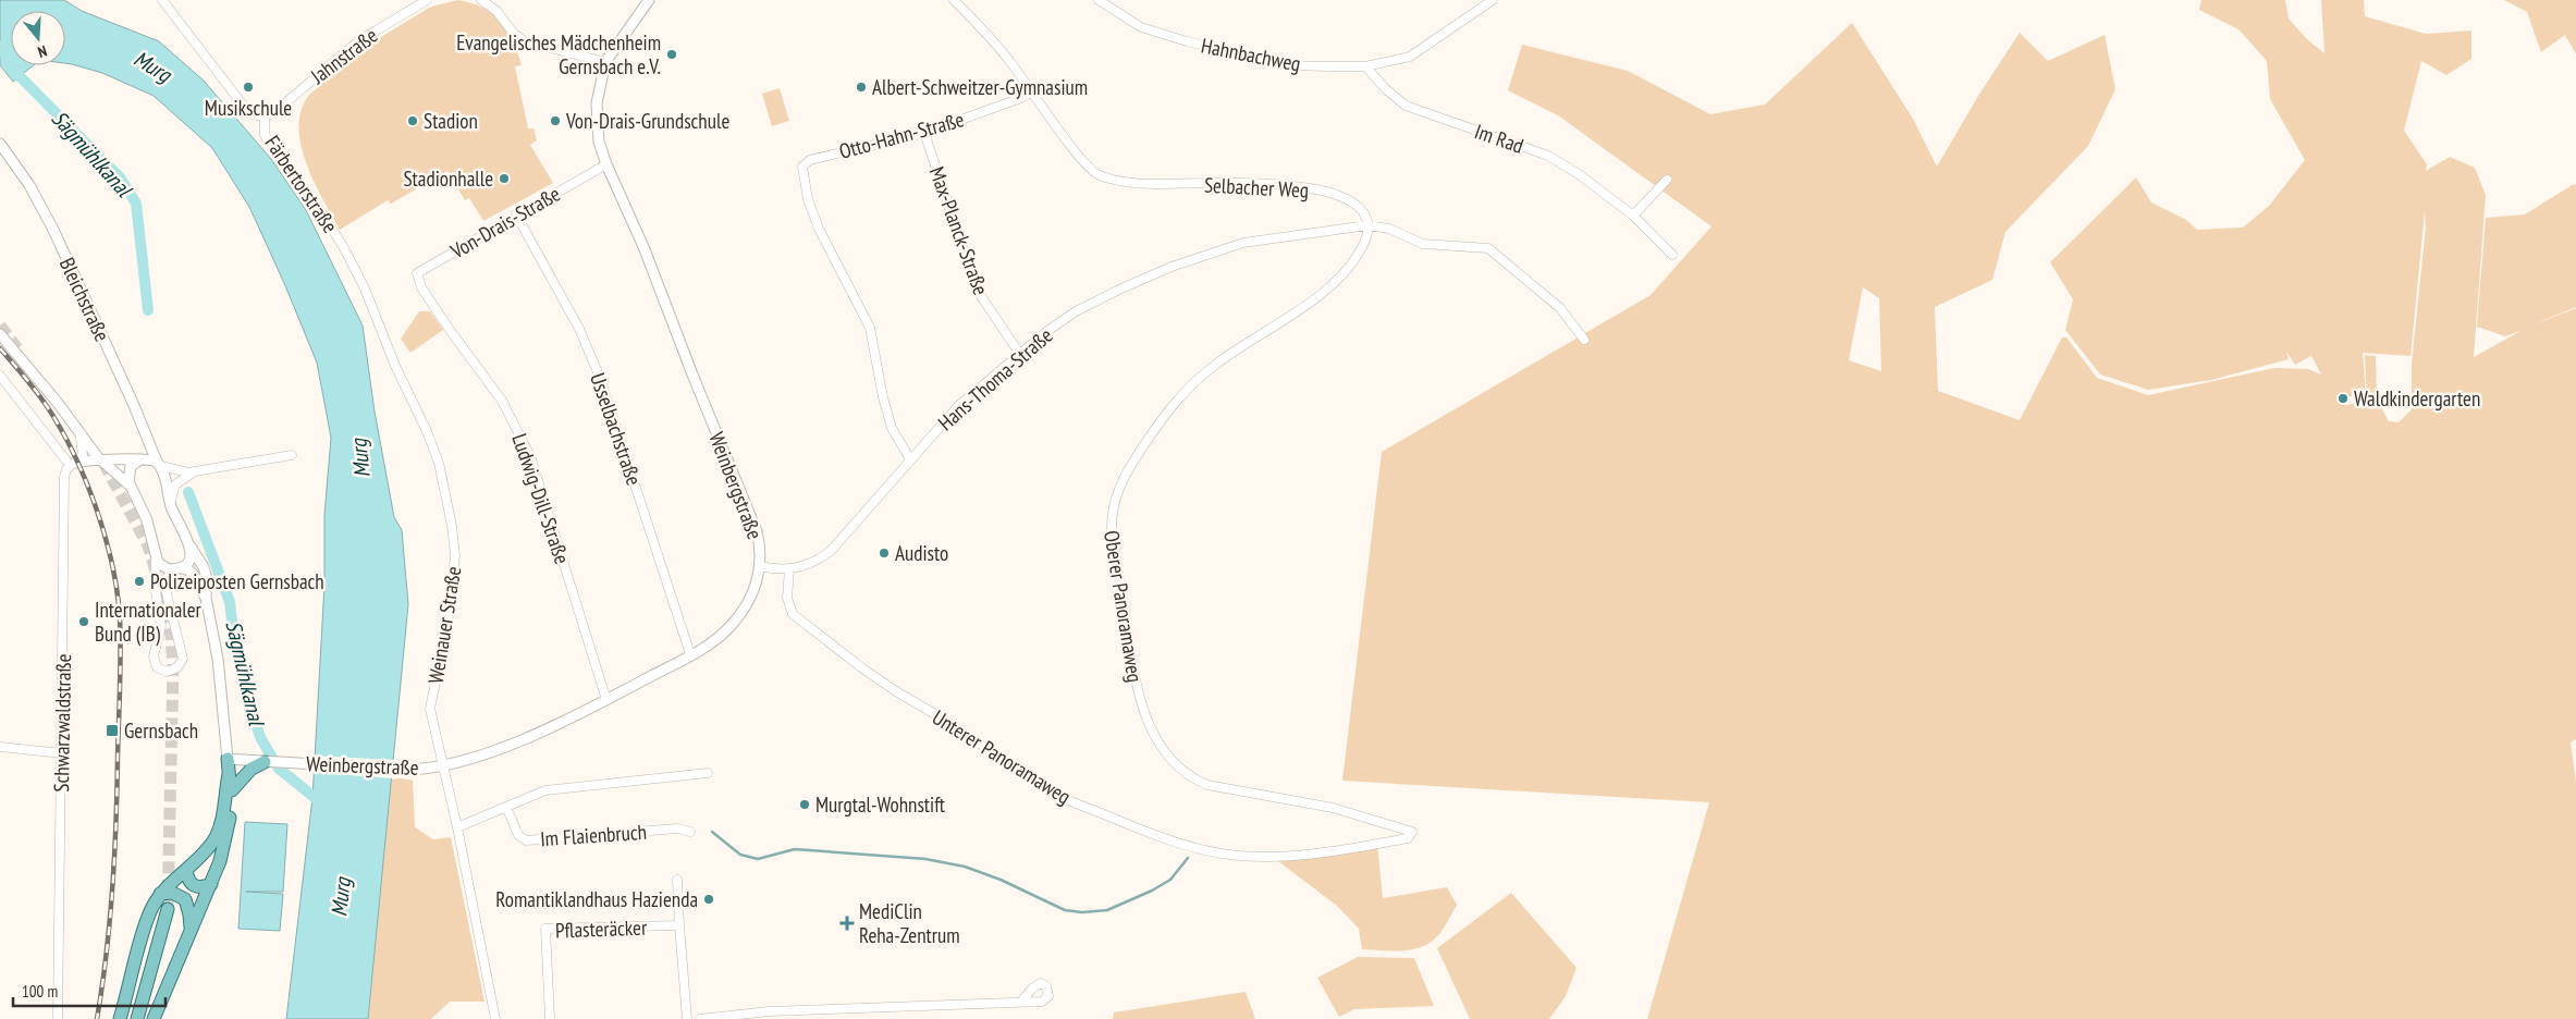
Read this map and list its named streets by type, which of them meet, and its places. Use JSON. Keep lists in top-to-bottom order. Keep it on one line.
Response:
{"streets":{"street":["Hahnbachweg","Jahnstraße","Otto-Hahn-Straße","Im Rad","Färbertorstraße","Selbacher Weg","Von-Drais-Straße","Max-Planck-Straße","Bleichstraße","Hans-Thoma-Straße","Usselbachstraße","Weinbergstraße","Ludwig-Dill-Straße","Oberer Panoramaweg","Weinauer Straße","Schwarzwaldstraße","Unterer Panoramaweg","Im Flaienbruch","Pflasteräcker"]},"crossings":[["Hahnbachweg","Im Rad"],["Jahnstraße","Färbertorstraße"],["Otto-Hahn-Straße","Selbacher Weg"],["Otto-Hahn-Straße","Max-Planck-Straße"],["Otto-Hahn-Straße","Hans-Thoma-Straße"],["Färbertorstraße","Weinauer Straße"],["Selbacher Weg","Hans-Thoma-Straße"],["Selbacher Weg","Oberer Panoramaweg"],["Von-Drais-Straße","Usselbachstraße"],["Von-Drais-Straße","Weinbergstraße"],["Von-Drais-Straße","Ludwig-Dill-Straße"],["Max-Planck-Straße","Hans-Thoma-Straße"],["Hans-Thoma-Straße","Weinbergstraße"],["Hans-Thoma-Straße","Oberer Panoramaweg"],["Hans-Thoma-Straße","Unterer Panoramaweg"],["Usselbachstraße","Weinbergstraße"],["Weinbergstraße","Ludwig-Dill-Straße"],["Weinbergstraße","Weinauer Straße"],["Oberer Panoramaweg","Unterer Panoramaweg"]],"water":["Murg","Sägmühlkanal"],"places":{"other":["Evangelisches Mädchenheim Gernsbach e.V.","Musikschule","Albert-Schweitzer-Gymnasium","Stadion","Von-Drais-Grundschule","Stadionhalle","Waldkindergarten","Audisto","Polizeiposten Gernsbach","Internationaler Bund (IB)","Murgtal-Wohnstift","Romantiklandhaus Hazienda"],"transit":["Gernsbach"],"health":["MediClin Reha-Zentrum"]},"scale_bar":"100 m","north":"bottom"}
